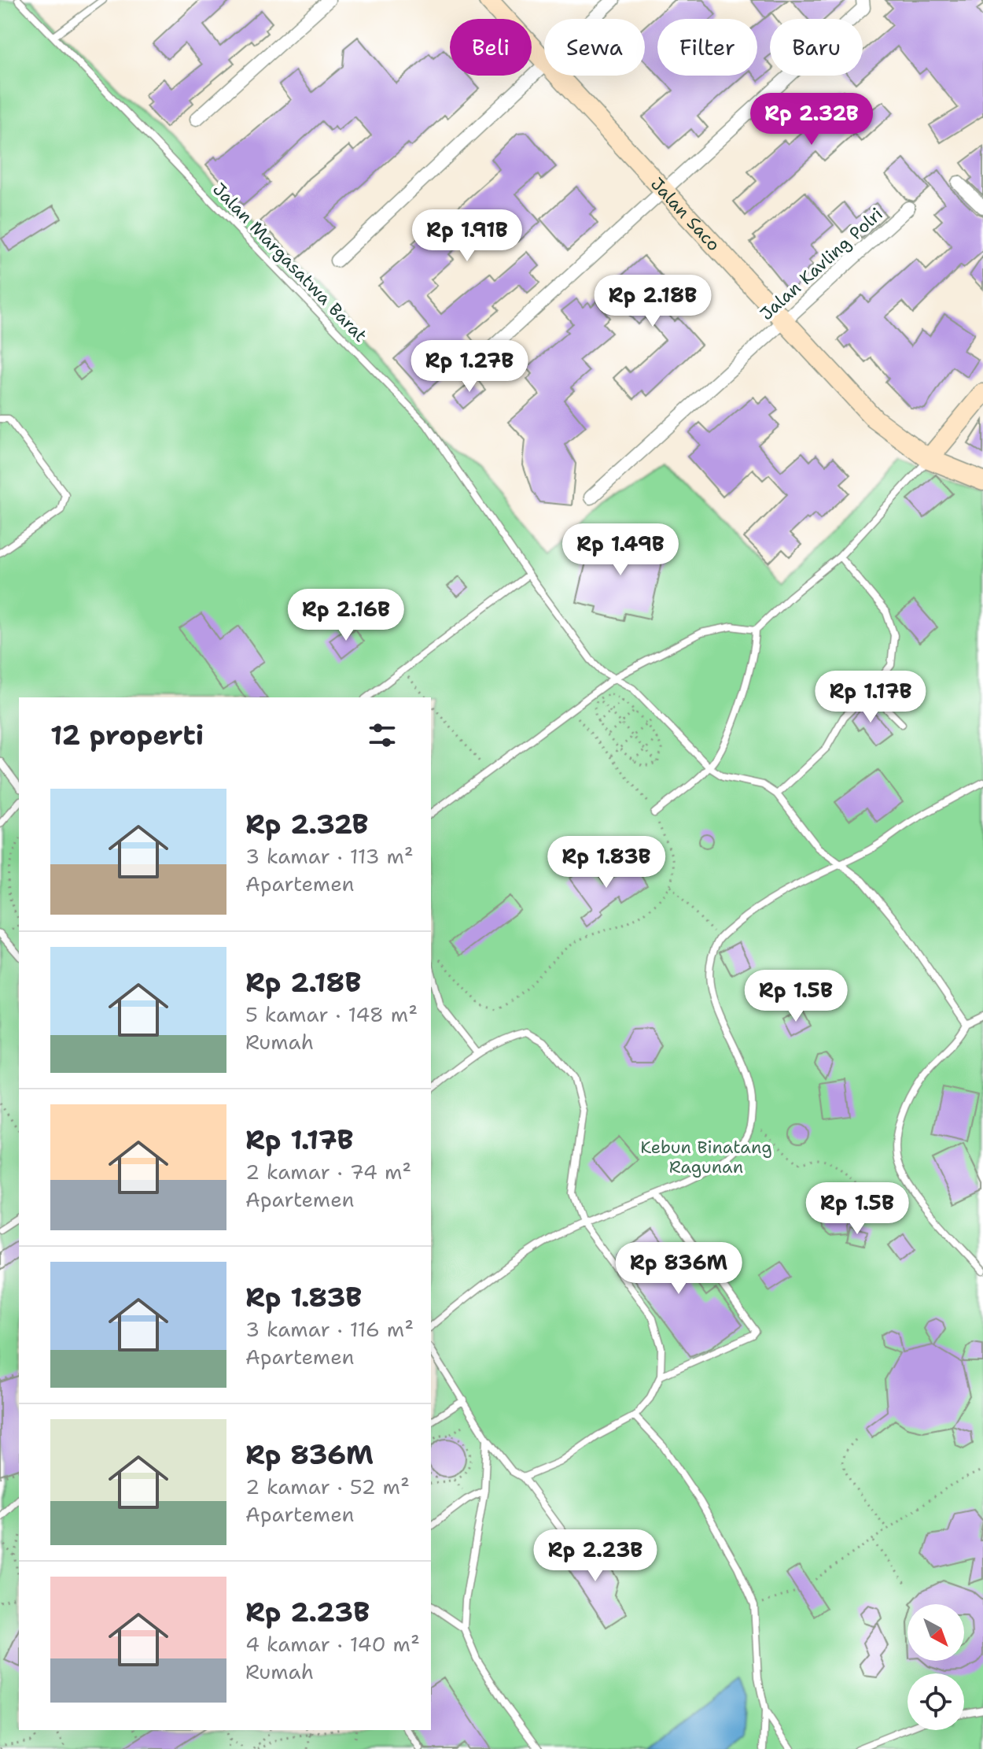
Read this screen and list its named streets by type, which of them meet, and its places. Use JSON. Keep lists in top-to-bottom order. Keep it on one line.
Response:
{"streets":{"main road":["Jalan Saco"],"street":["Jalan Kavling Polri"],"lane":["Jalan Margasatwa Barat"]},"crossings":[["Jalan Saco","Jalan Kavling Polri"]],"parks":["Kebun Binatang Ragunan"],"north":"bottom right","page":{"chip":["Beli","Sewa","Filter","Baru"],"price":["Rp 2.32B","Rp 1.91B","Rp 2.18B","Rp 1.27B","Rp 1.49B","Rp 2.16B","Rp 1.17B","Rp 1.83B","Rp 1.5B","Rp 1.5B","Rp 836M","Rp 2.23B"],"heading":"12 properti","list":[{"name":"Rp 2.32B","note":"3 kamar · 113 m² · Apartemen"},{"name":"Rp 2.18B","note":"5 kamar · 148 m² · Rumah"},{"name":"Rp 1.17B","note":"2 kamar · 74 m² · Apartemen"},{"name":"Rp 1.83B","note":"3 kamar · 116 m² · Apartemen"},{"name":"Rp 836M","note":"2 kamar · 52 m² · Apartemen"},{"name":"Rp 2.23B","note":"4 kamar · 140 m² · Rumah"}]}}
